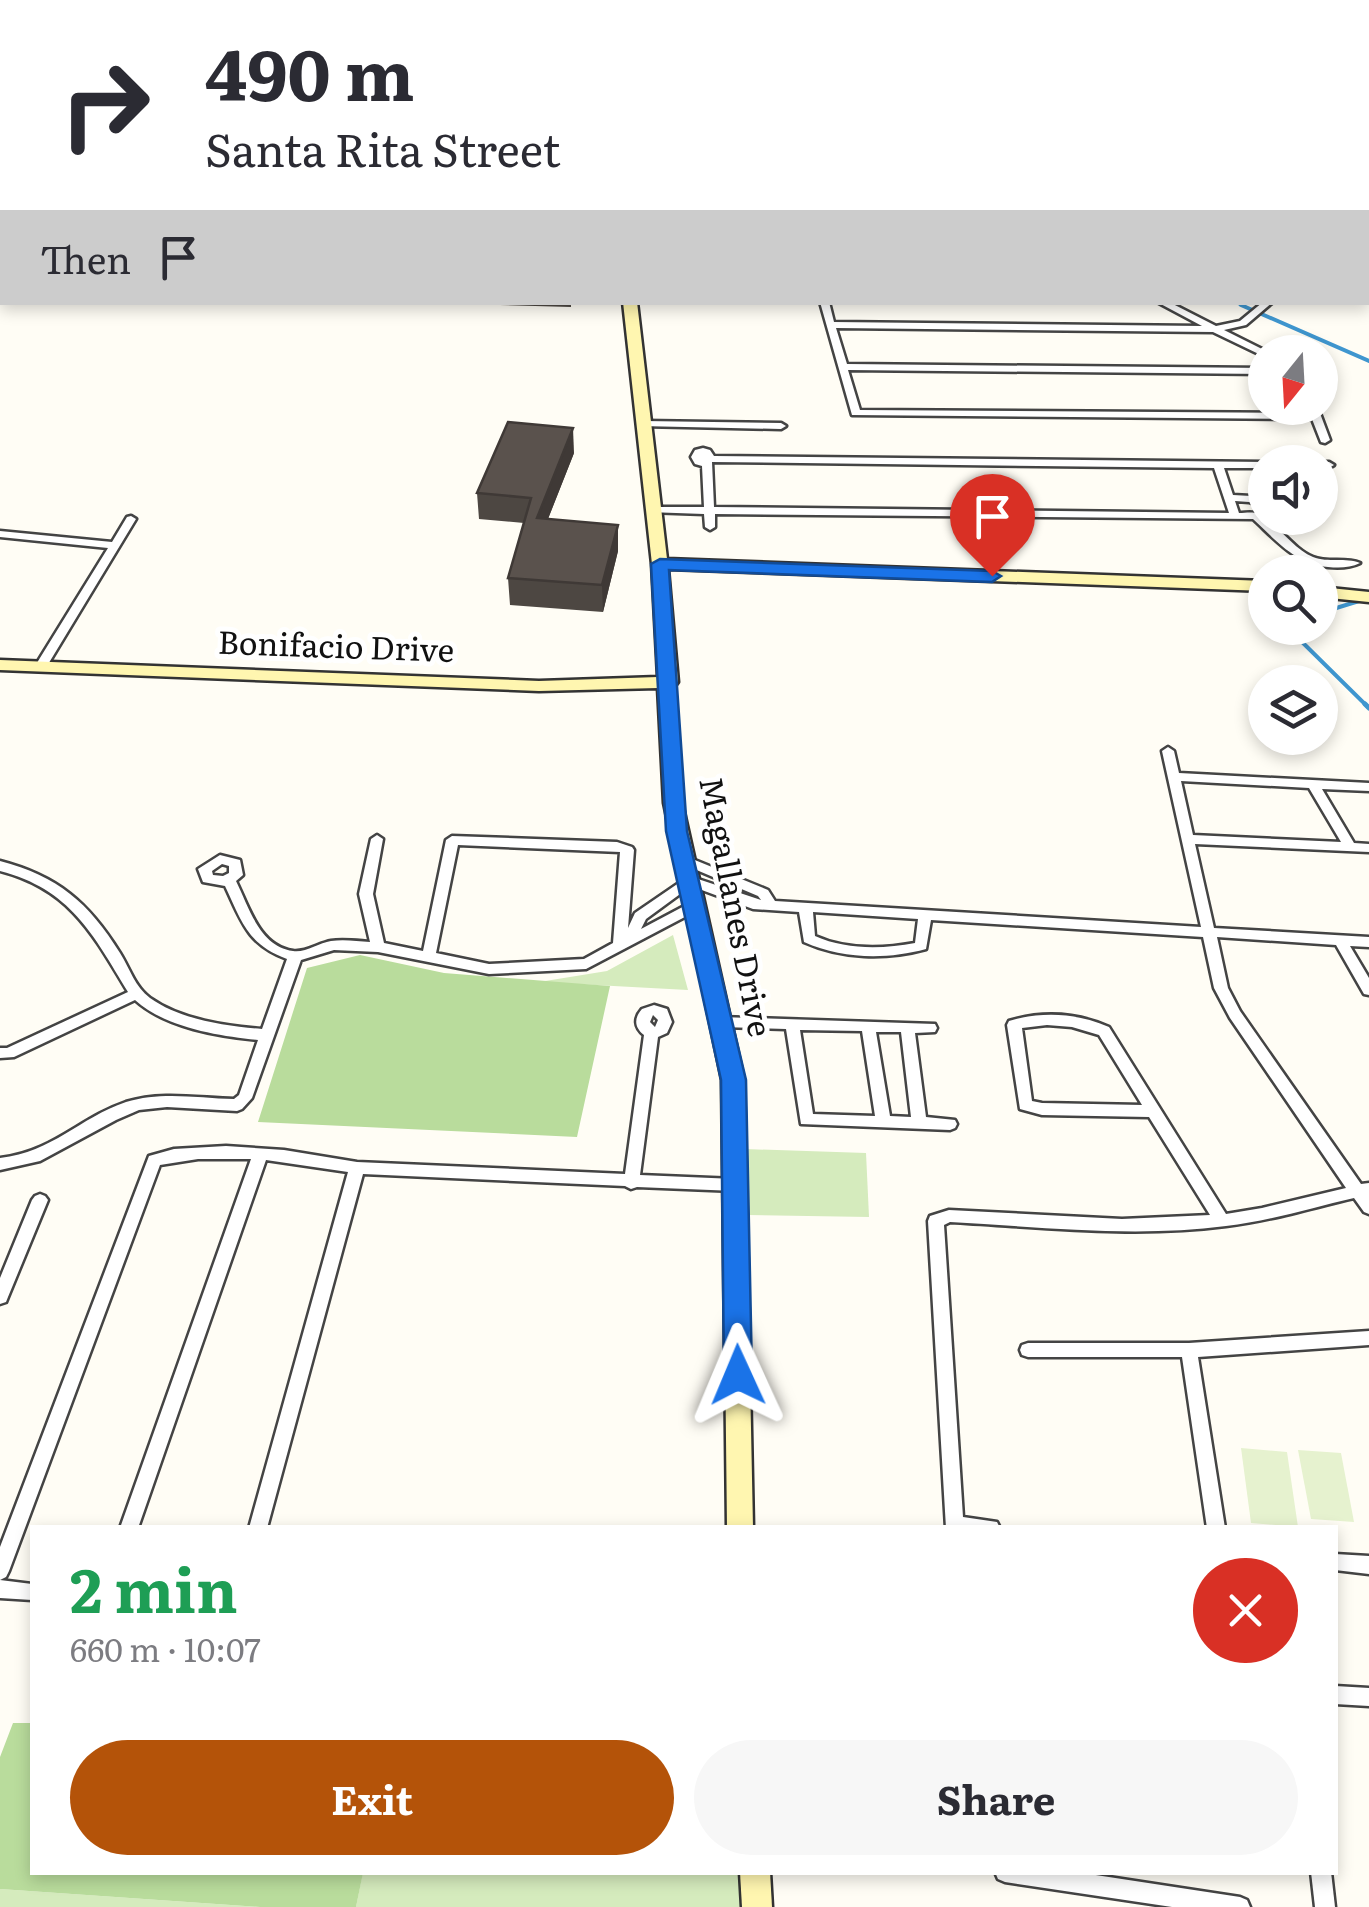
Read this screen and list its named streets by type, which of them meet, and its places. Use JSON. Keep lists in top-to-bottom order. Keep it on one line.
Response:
{"streets":{"street":["Bonifacio Drive","Magallanes Drive"]},"crossings":[["Bonifacio Drive","Magallanes Drive"]],"north":"bottom","page":{"turn":["490 m","Santa Rita Street"],"then":"Then","heading":["2 min","660 m · 10:07"],"buttons":["Exit","Share"]}}
